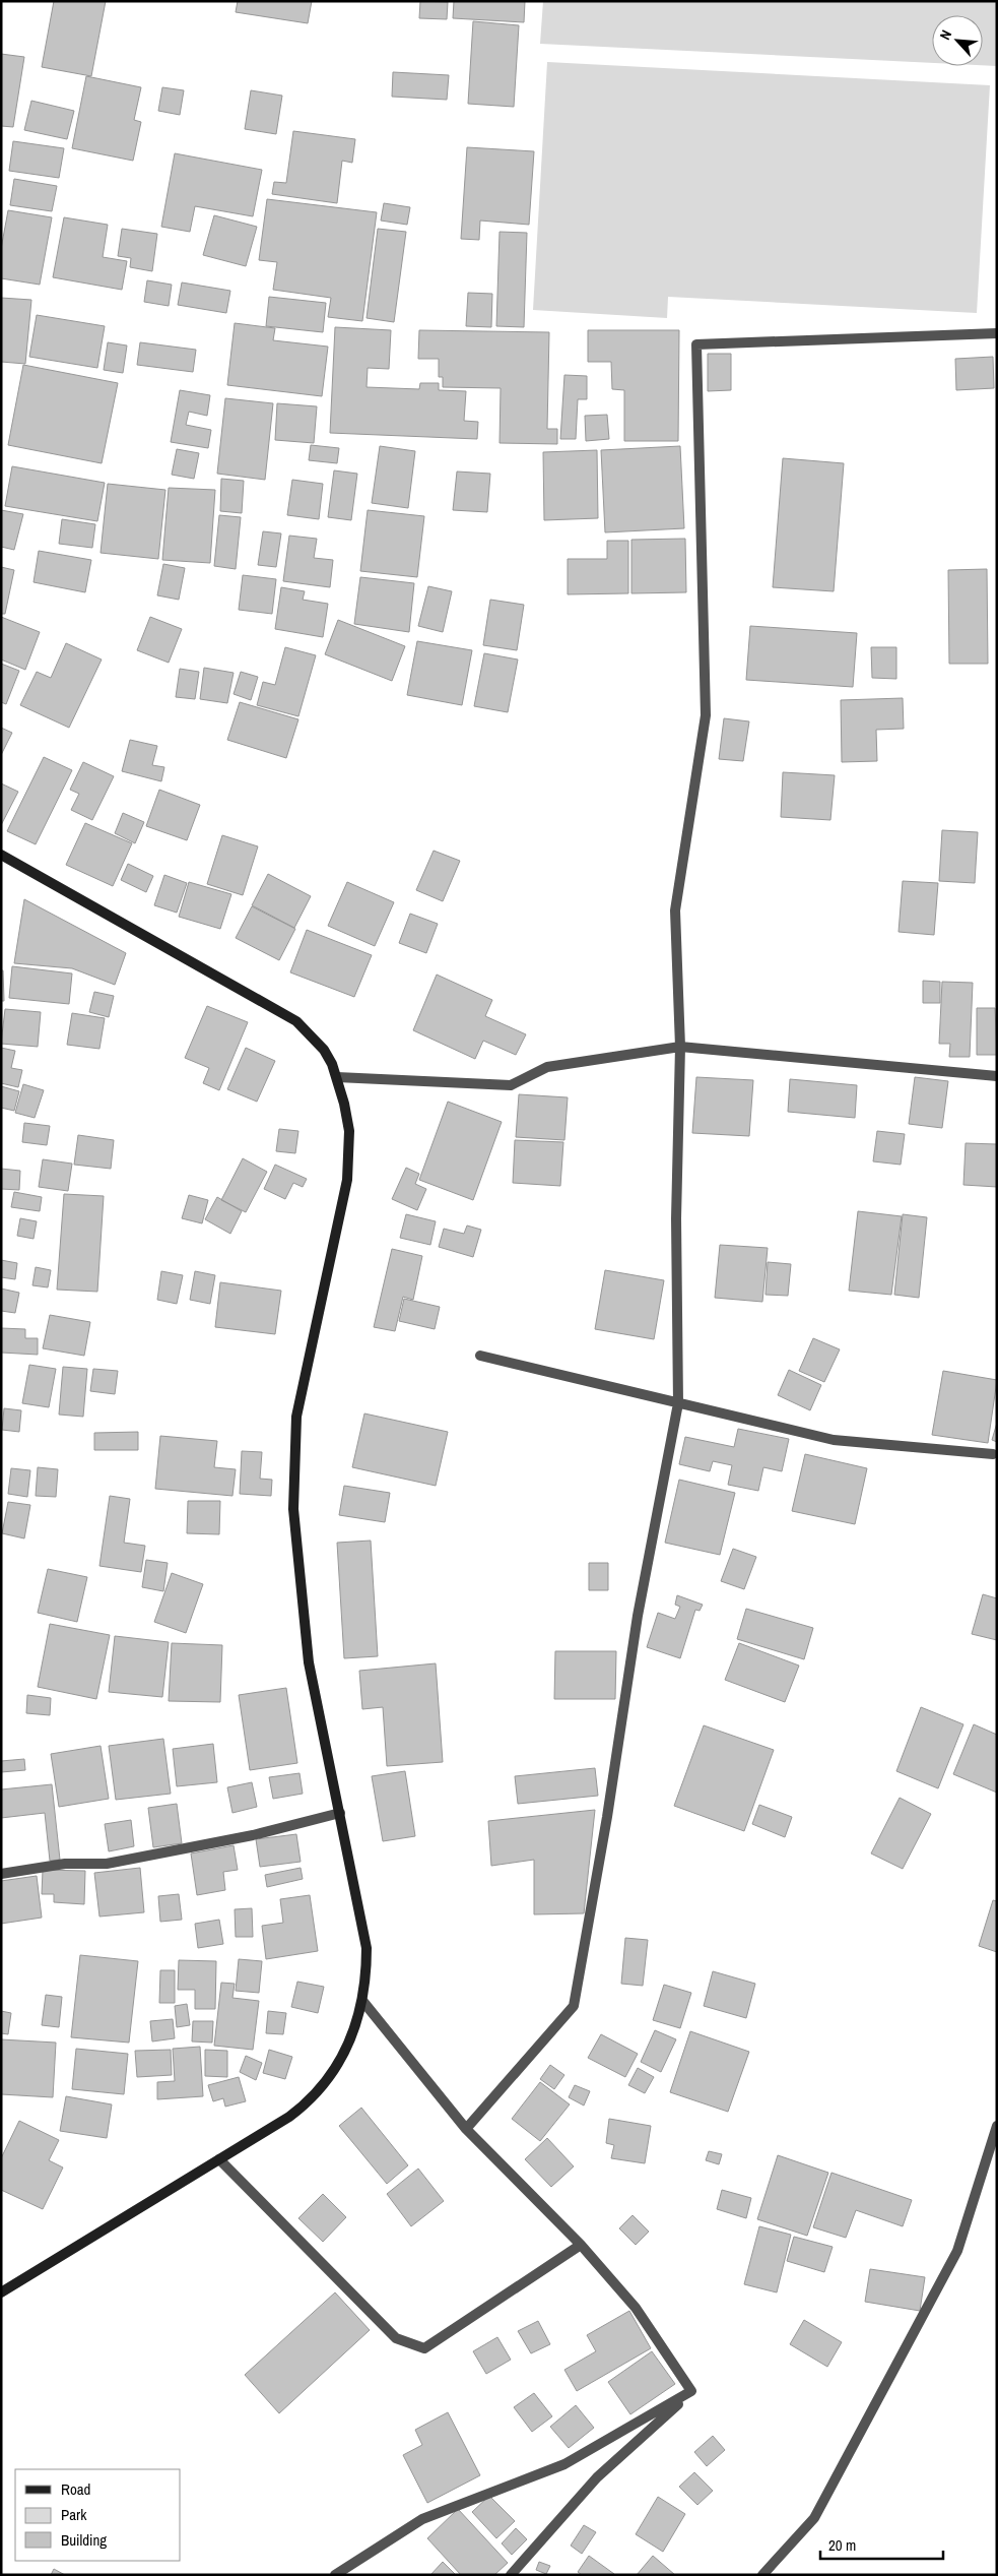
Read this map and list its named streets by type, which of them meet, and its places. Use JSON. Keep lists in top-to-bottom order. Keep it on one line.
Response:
{"legend":["Road","Park","Building"],"scale_bar":"20 m","north":"top left"}
